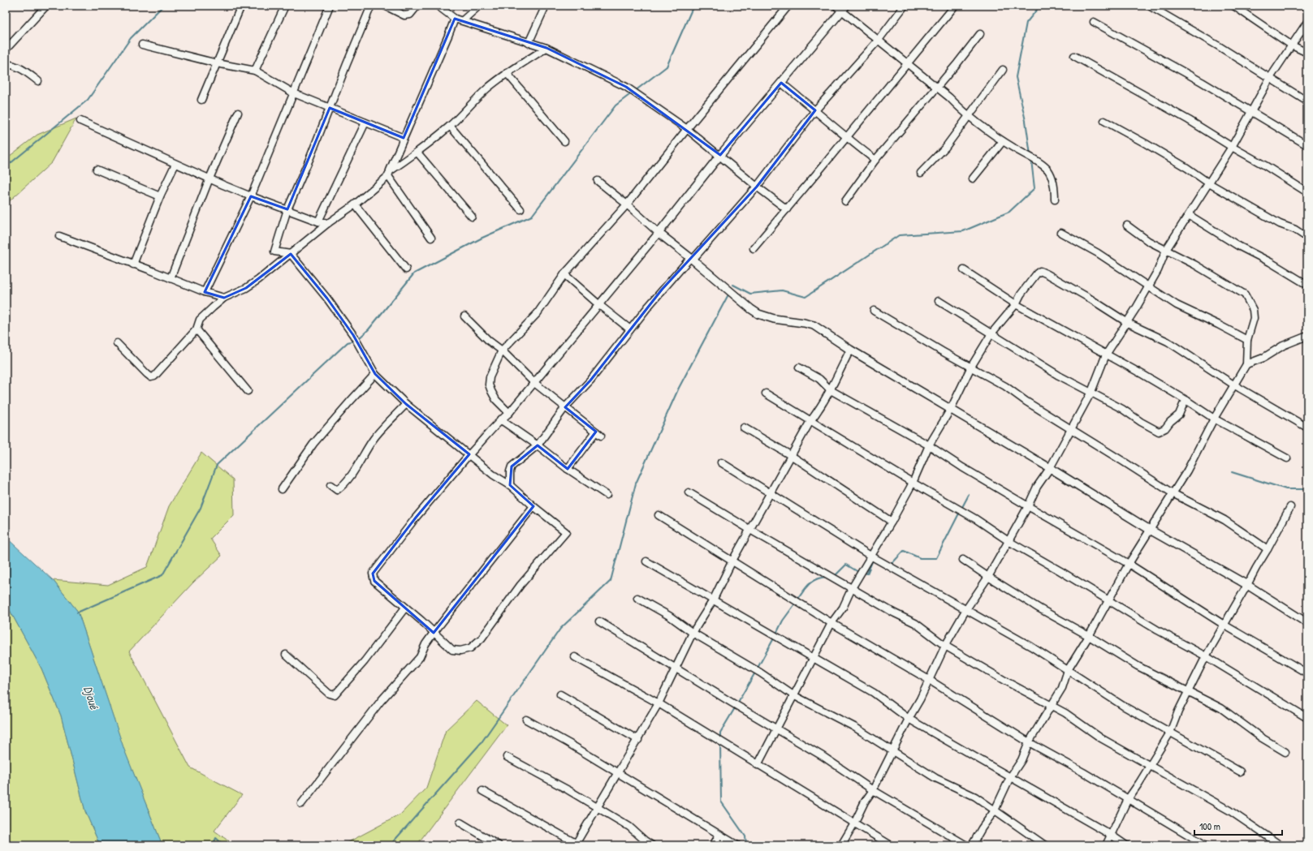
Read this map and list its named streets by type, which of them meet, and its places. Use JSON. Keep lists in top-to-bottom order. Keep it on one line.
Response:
{"water":["Djoué"],"scale_bar":"100 m"}
